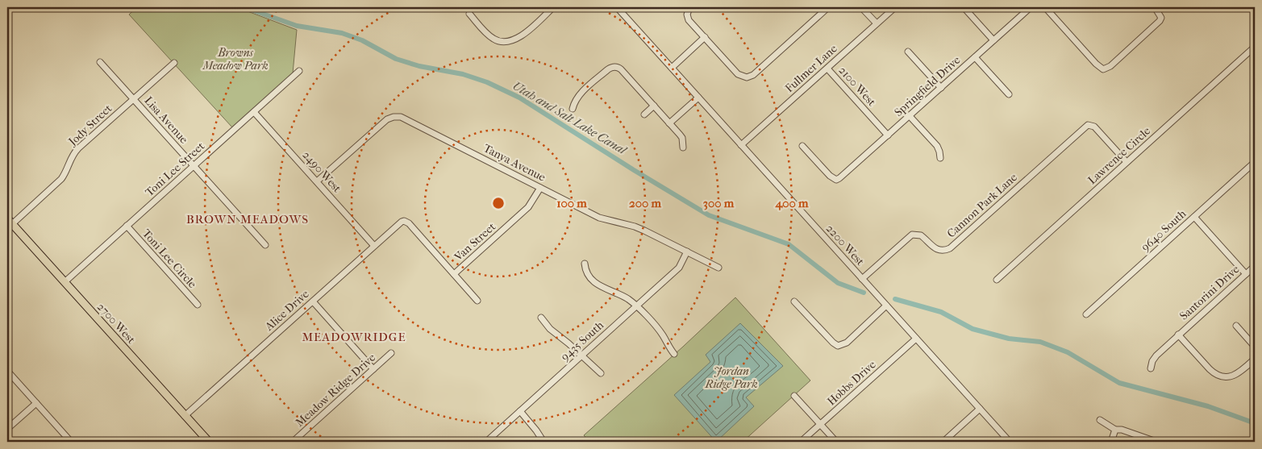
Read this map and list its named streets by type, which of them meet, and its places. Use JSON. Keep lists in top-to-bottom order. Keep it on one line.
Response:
{"streets":{"main road":["2700 West"],"street":["Fullmer Lane","2100 West","Springfield Drive","Lisa Avenue","Jody Street","Lawrence Circle","Tanya Avenue","Toni Lee Street","2490 West","Cannon Park Lane","9640 South","Van Street","2200 West","Toni Lee Circle","Santorini Drive","Alice Drive","9435 South","Hobbs Drive","Meadow Ridge Drive"]},"crossings":[["Fullmer Lane","2100 West"],["Fullmer Lane","2200 West"],["2100 West","Springfield Drive"],["Lisa Avenue","Jody Street"],["Lisa Avenue","Toni Lee Street"],["Jody Street","2700 West"],["Lawrence Circle","Cannon Park Lane"],["Tanya Avenue","2490 West"],["Tanya Avenue","Van Street"],["Tanya Avenue","9435 South"],["Toni Lee Street","2490 West"],["Toni Lee Street","Toni Lee Circle"],["Toni Lee Street","2700 West"],["2490 West","Alice Drive"],["Cannon Park Lane","2200 West"],["Van Street","Alice Drive"],["2200 West","Hobbs Drive"],["Alice Drive","2700 West"]],"districts":["BROWN MEADOWS","MEADOWRIDGE"],"water":["Utah and Salt Lake Canal"],"parks":["Browns Meadow Park","Jordan Ridge Park"],"rings":["100 m","200 m","300 m","400 m"]}
